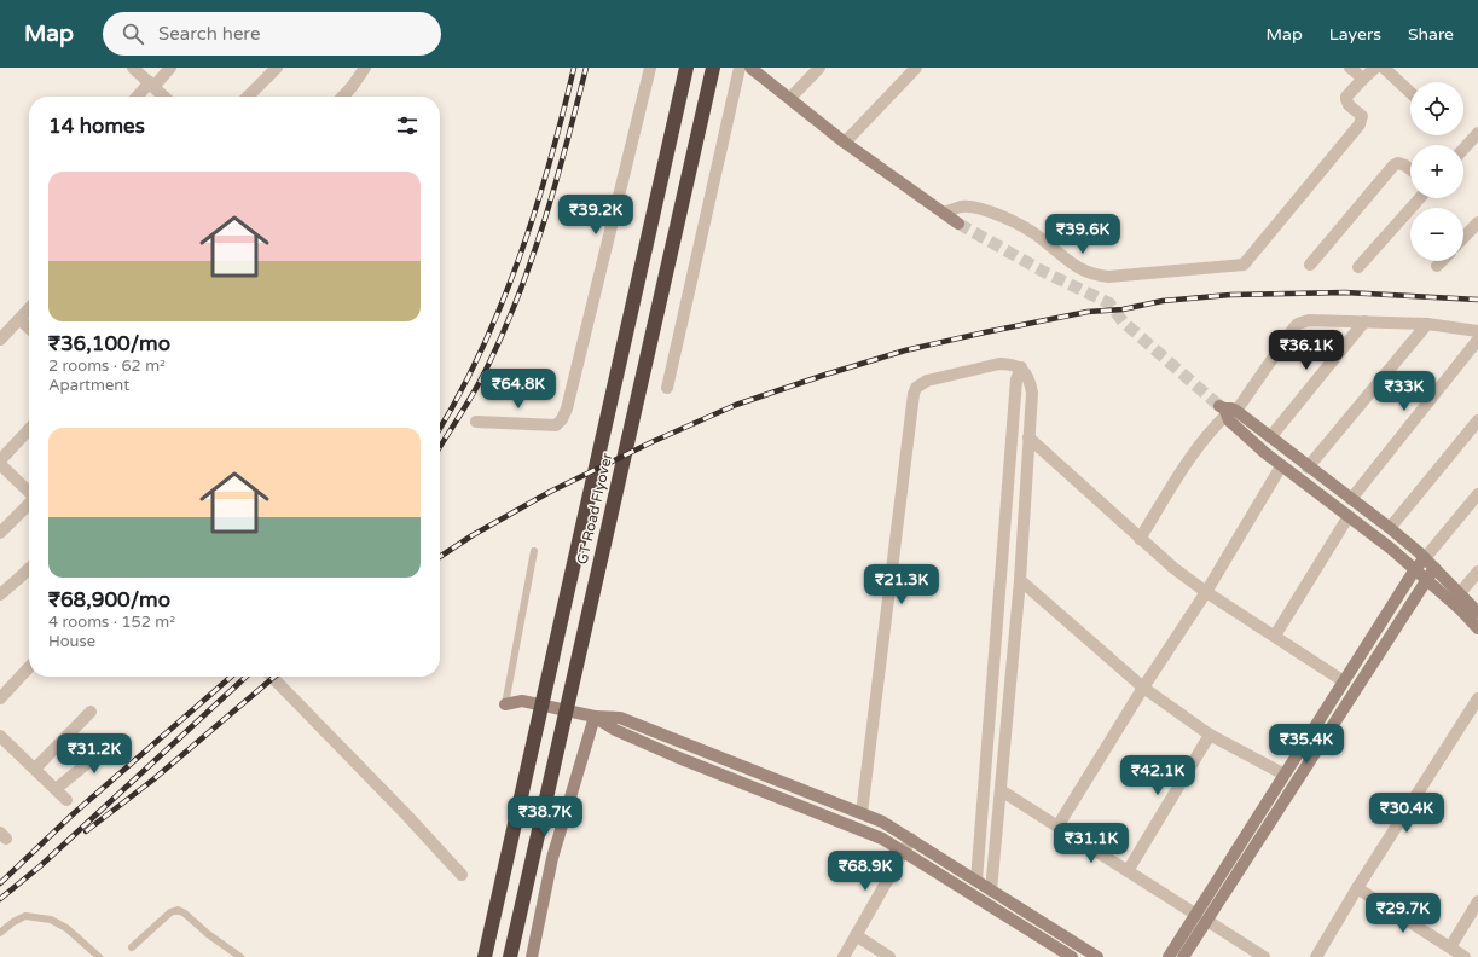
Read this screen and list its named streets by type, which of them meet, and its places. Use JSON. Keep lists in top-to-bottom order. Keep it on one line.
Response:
{"streets":{"highway":["GT Road Flyover"]},"page":{"header":"Map","search":"Search here","nav":["Map","Layers","Share"],"map_buttons":["+","−"],"heading":"14 homes","list":[{"name":"₹36,100/mo","note":"2 rooms · 62 m² · Apartment"},{"name":"₹68,900/mo","note":"4 rooms · 152 m² · House"}],"price":["₹39.2K","₹39.6K","₹36.1K","₹64.8K","₹33K","₹21.3K","₹35.4K","₹31.2K","₹42.1K","₹30.4K","₹38.7K","₹31.1K","₹68.9K","₹29.7K"]}}
